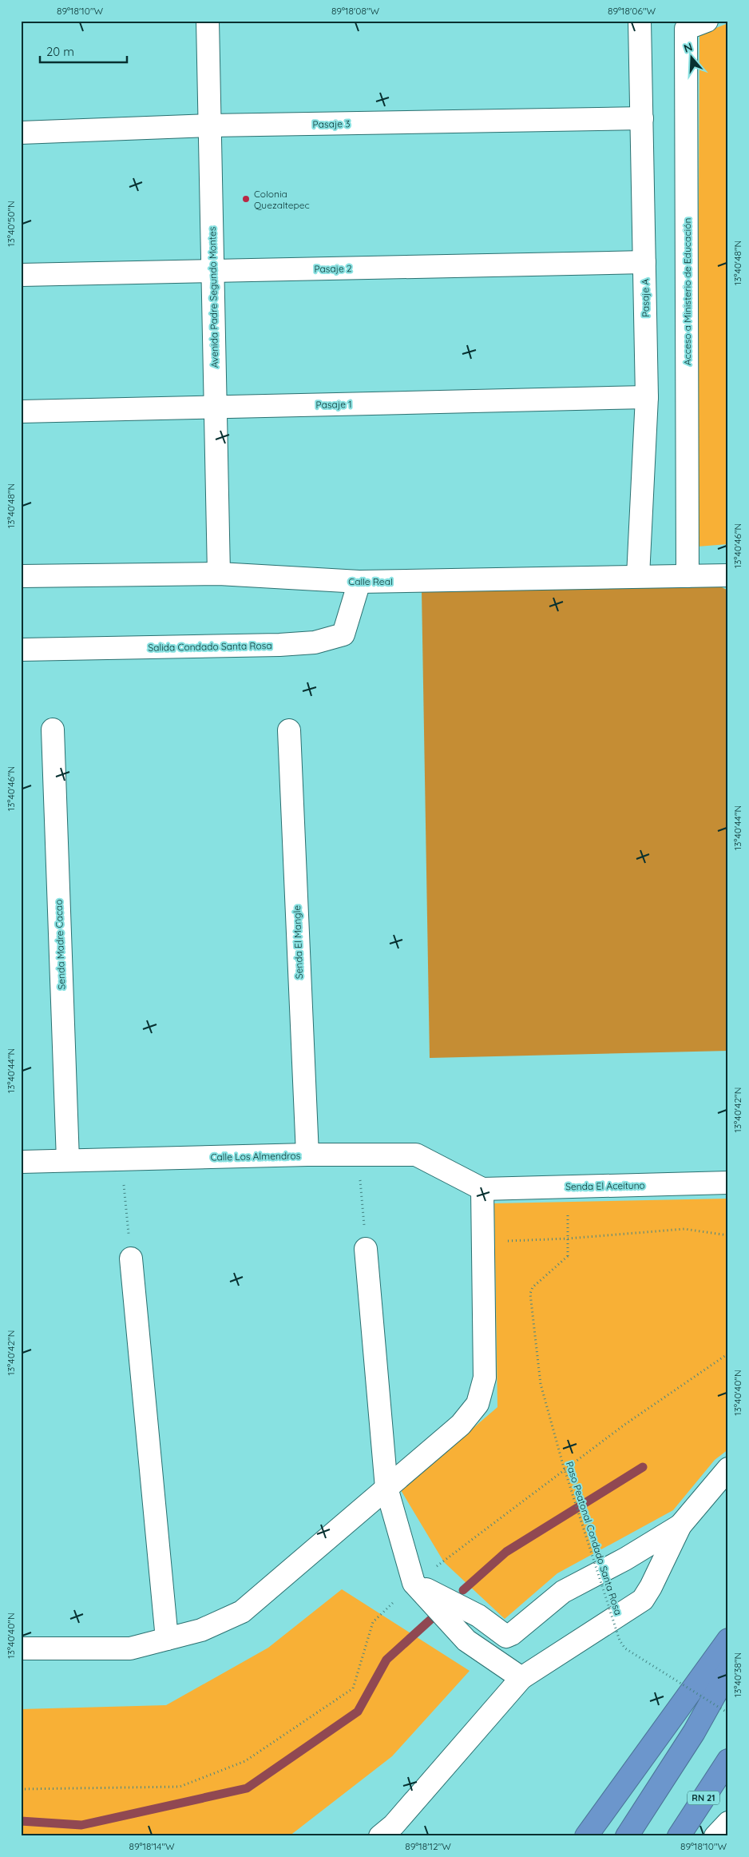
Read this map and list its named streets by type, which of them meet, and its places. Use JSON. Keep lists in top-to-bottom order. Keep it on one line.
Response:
{"streets":{"highway":["RN 21"],"street":["Pasaje 3","Pasaje 2","Acceso a Ministerio de Educación","Avenida Padre Segundo Montes","Pasaje A","Pasaje 1","Calle Real","Salida Condado Santa Rosa","Senda El Mangle","Senda Madre Cacao","Calle Los Almendros","Senda El Aceituno"],"path":["Paso Peatonal Condado Santa Rosa"]},"crossings":[["Pasaje 3","Avenida Padre Segundo Montes"],["Pasaje 3","Pasaje A"],["Pasaje 2","Avenida Padre Segundo Montes"],["Pasaje 2","Pasaje A"],["Acceso a Ministerio de Educación","Calle Real"],["Avenida Padre Segundo Montes","Pasaje 1"],["Avenida Padre Segundo Montes","Calle Real"],["Pasaje A","Pasaje 1"],["Pasaje A","Calle Real"],["Calle Real","Salida Condado Santa Rosa"],["Senda El Mangle","Calle Los Almendros"],["Senda Madre Cacao","Calle Los Almendros"],["Calle Los Almendros","Senda El Aceituno"]],"places":["Colonia Quezaltepec"],"scale_bar":"20 m","north":"top","coordinates":["89°18'10\"W","89°18'08\"W","89°18'06\"W","13°40'50\"N","13°40'48\"N","13°40'46\"N","13°40'44\"N","13°40'42\"N","13°40'40\"N","13°40'38\"N","89°18'14\"W","89°18'12\"W"]}
